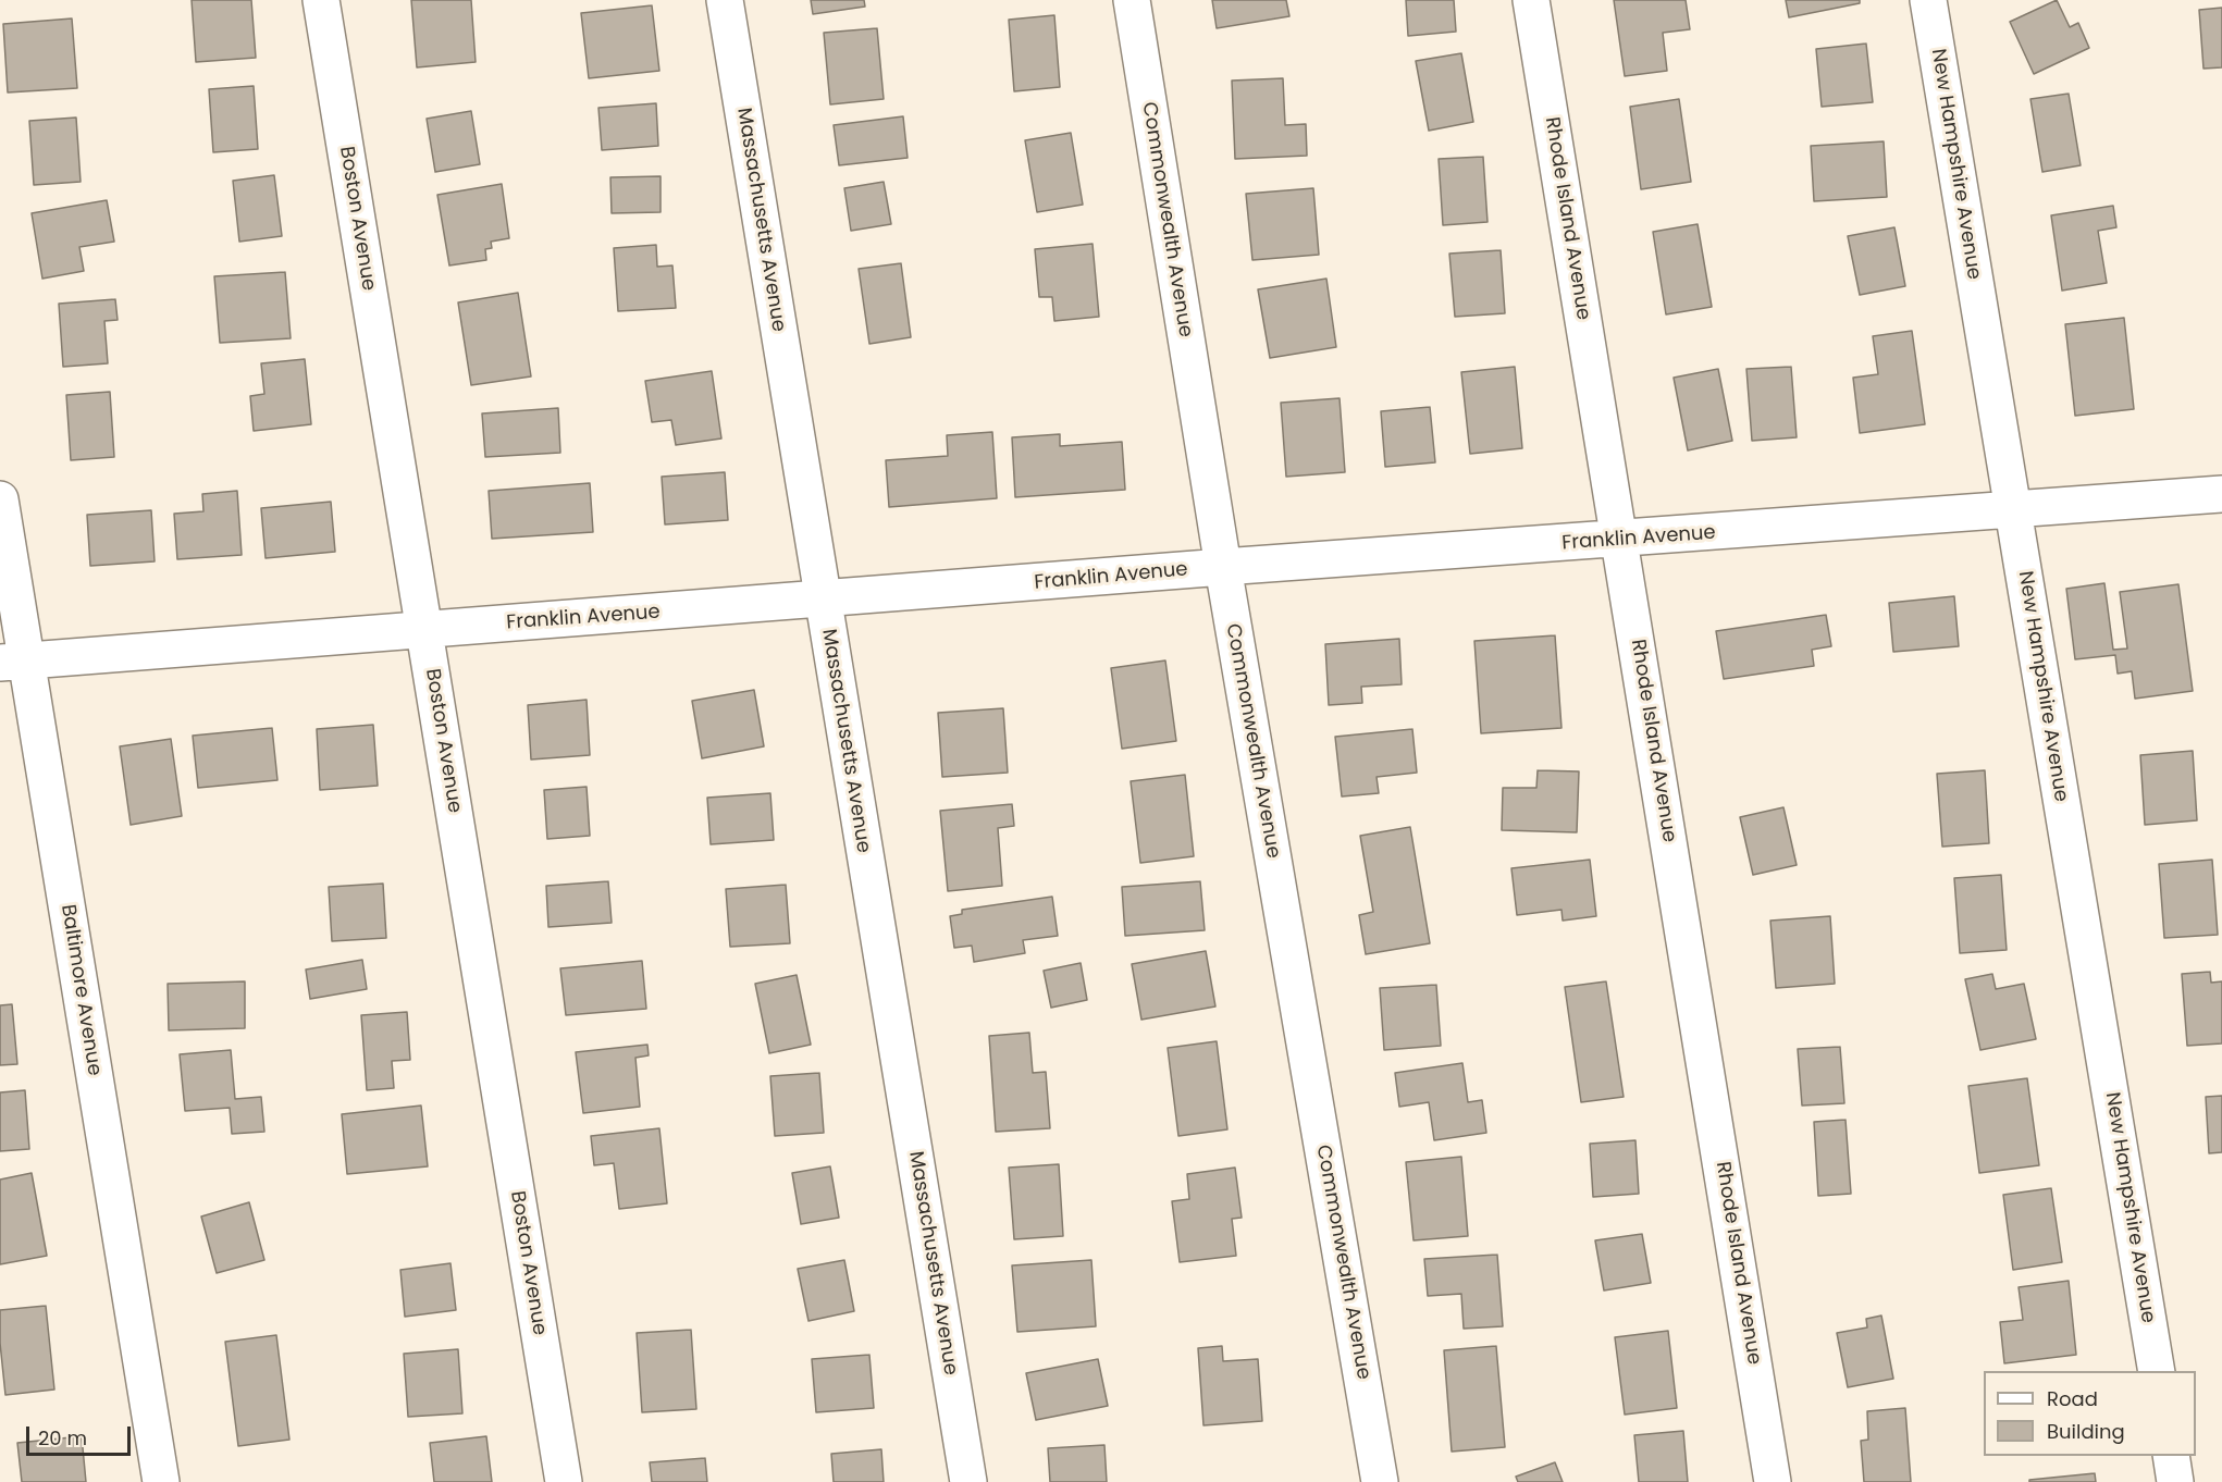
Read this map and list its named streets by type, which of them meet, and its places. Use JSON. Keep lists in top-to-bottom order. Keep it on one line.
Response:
{"streets":{"street":["New Hampshire Avenue","Boston Avenue","Rhode Island Avenue","Massachusetts Avenue","Commonwealth Avenue","Franklin Avenue","Baltimore Avenue"]},"crossings":[["New Hampshire Avenue","Franklin Avenue"],["Boston Avenue","Franklin Avenue"],["Rhode Island Avenue","Franklin Avenue"],["Massachusetts Avenue","Franklin Avenue"],["Commonwealth Avenue","Franklin Avenue"],["Franklin Avenue","Baltimore Avenue"]],"legend":["Road","Building"],"scale_bar":"20 m"}
